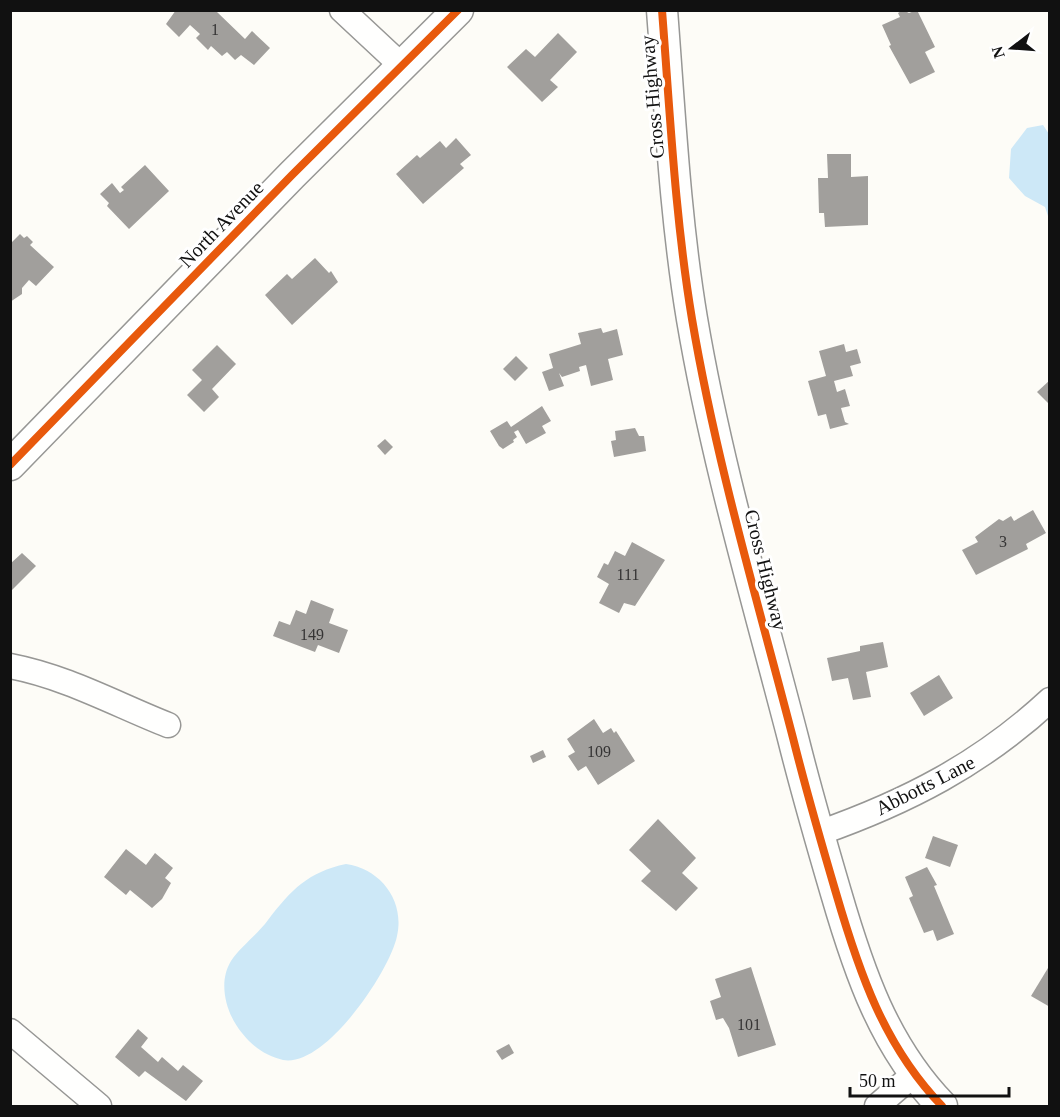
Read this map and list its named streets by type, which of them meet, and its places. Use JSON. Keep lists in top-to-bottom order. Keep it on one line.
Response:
{"streets":{"street":["Cross Highway","North Avenue","Abbotts Lane"]},"crossings":[["Cross Highway","Abbotts Lane"]],"house_numbers":["1","3","111","149","109","101"],"scale_bar":"50 m","north":"left"}
